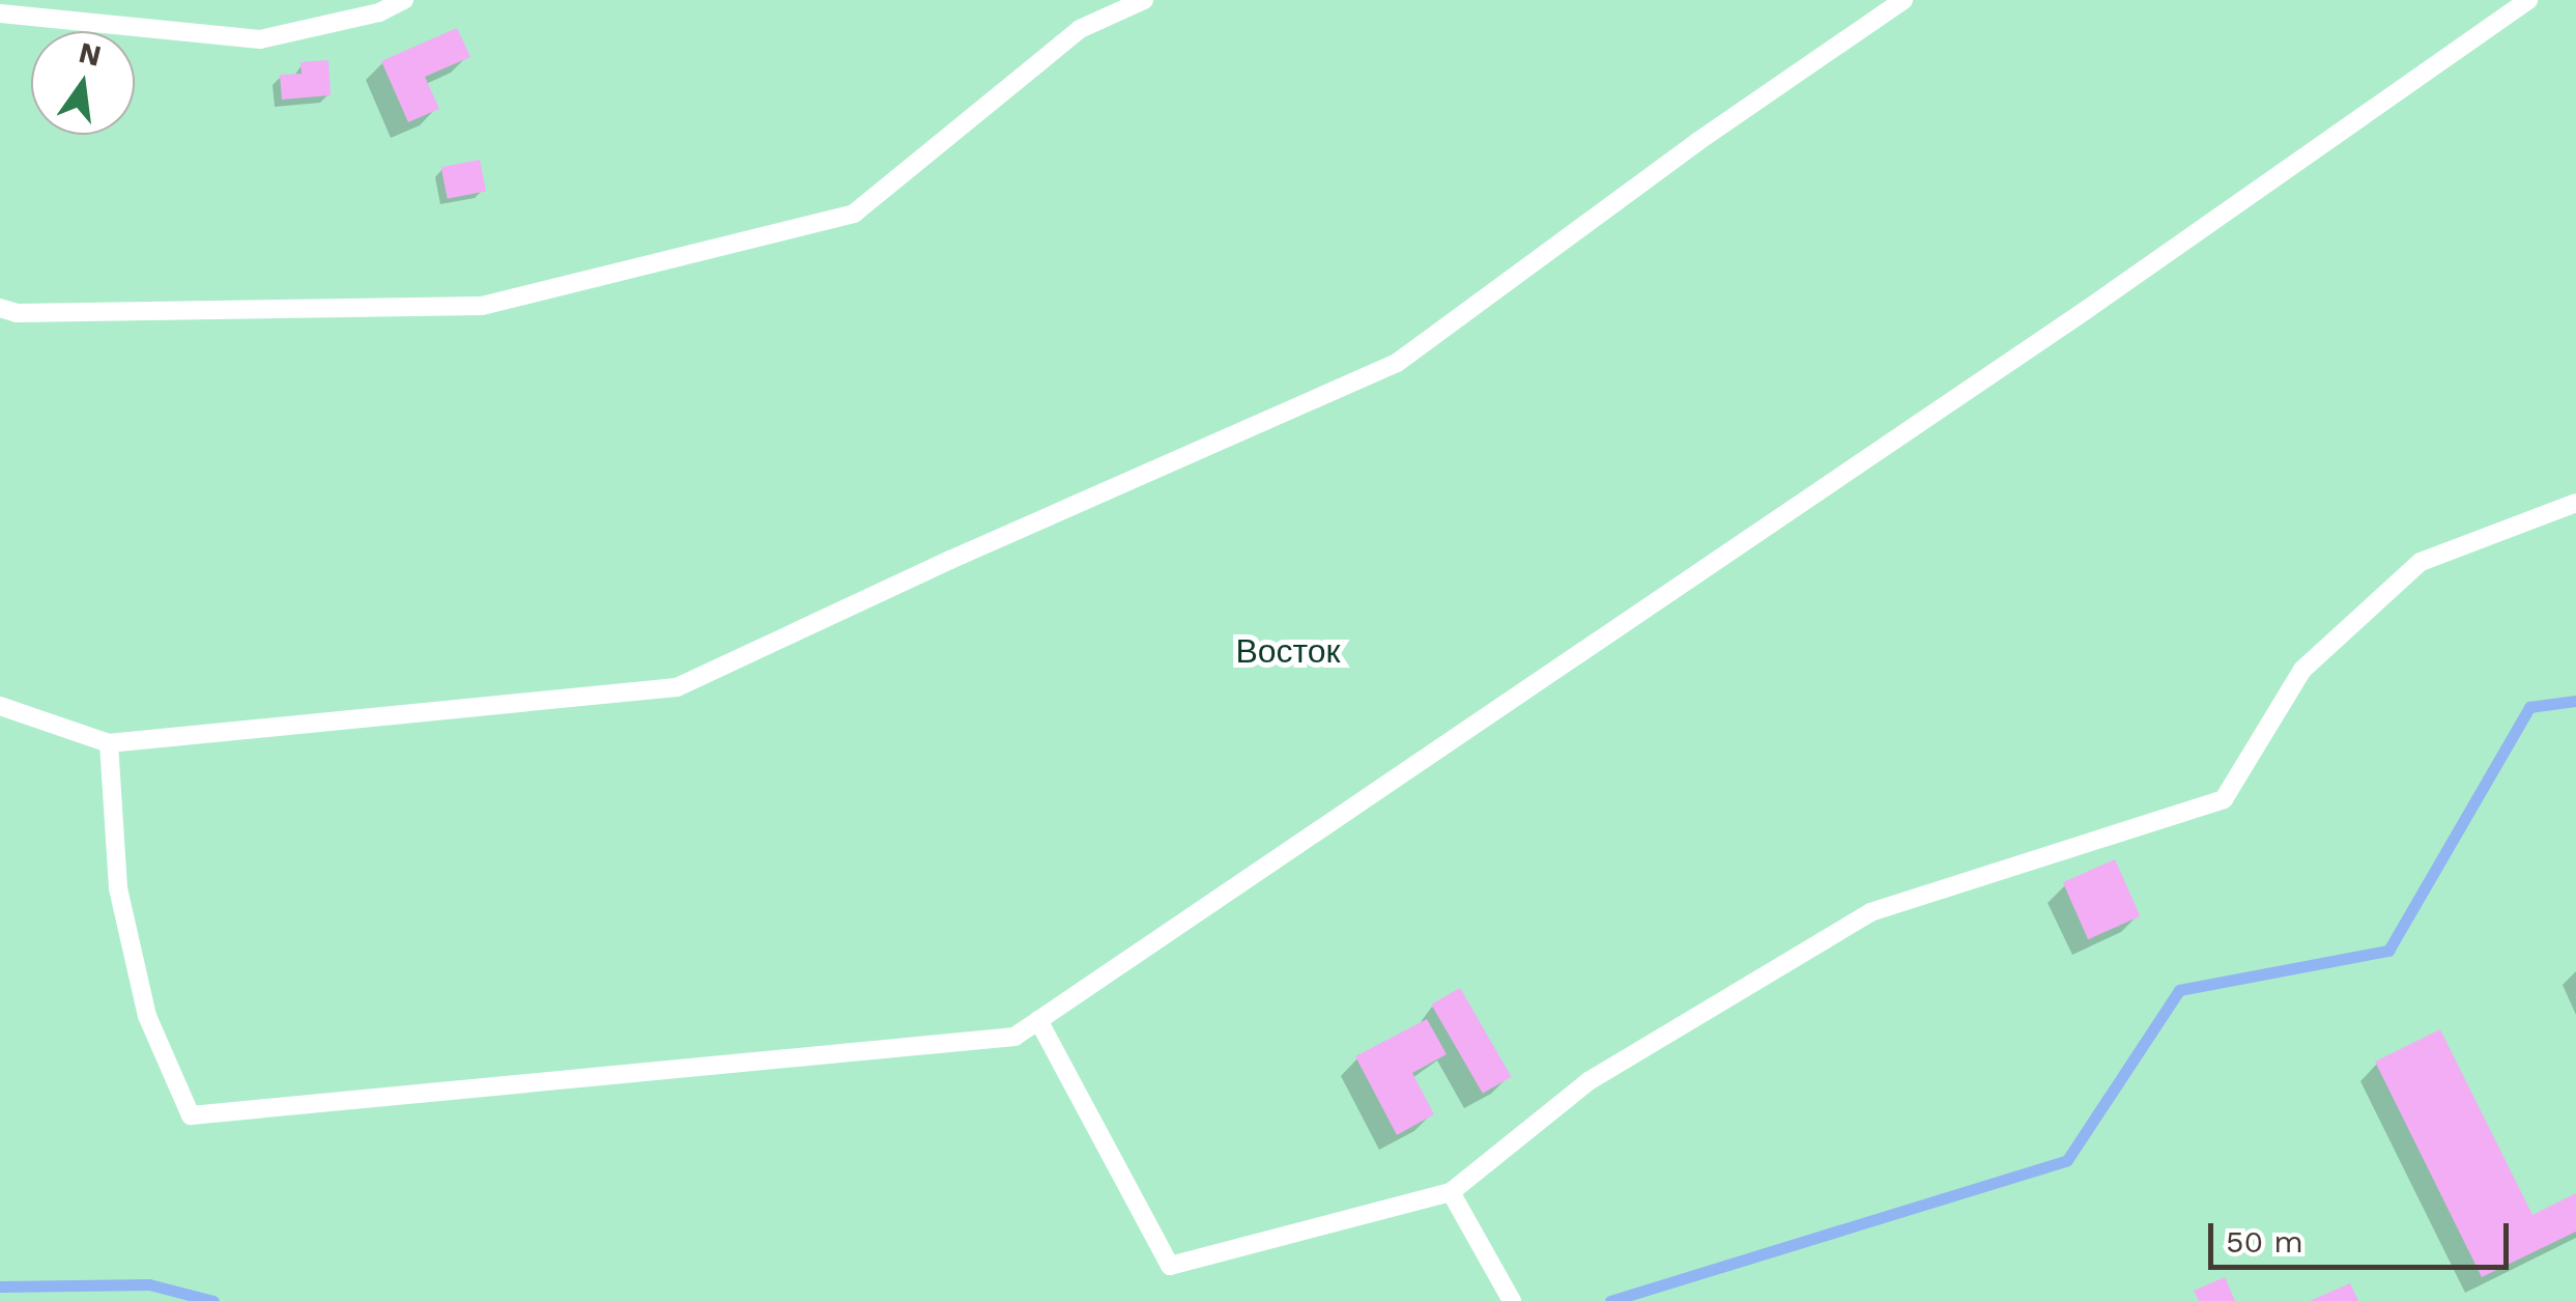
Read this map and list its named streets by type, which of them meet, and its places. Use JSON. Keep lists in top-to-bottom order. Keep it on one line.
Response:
{"parks":["Восток"],"scale_bar":"50 m","north":"top"}
